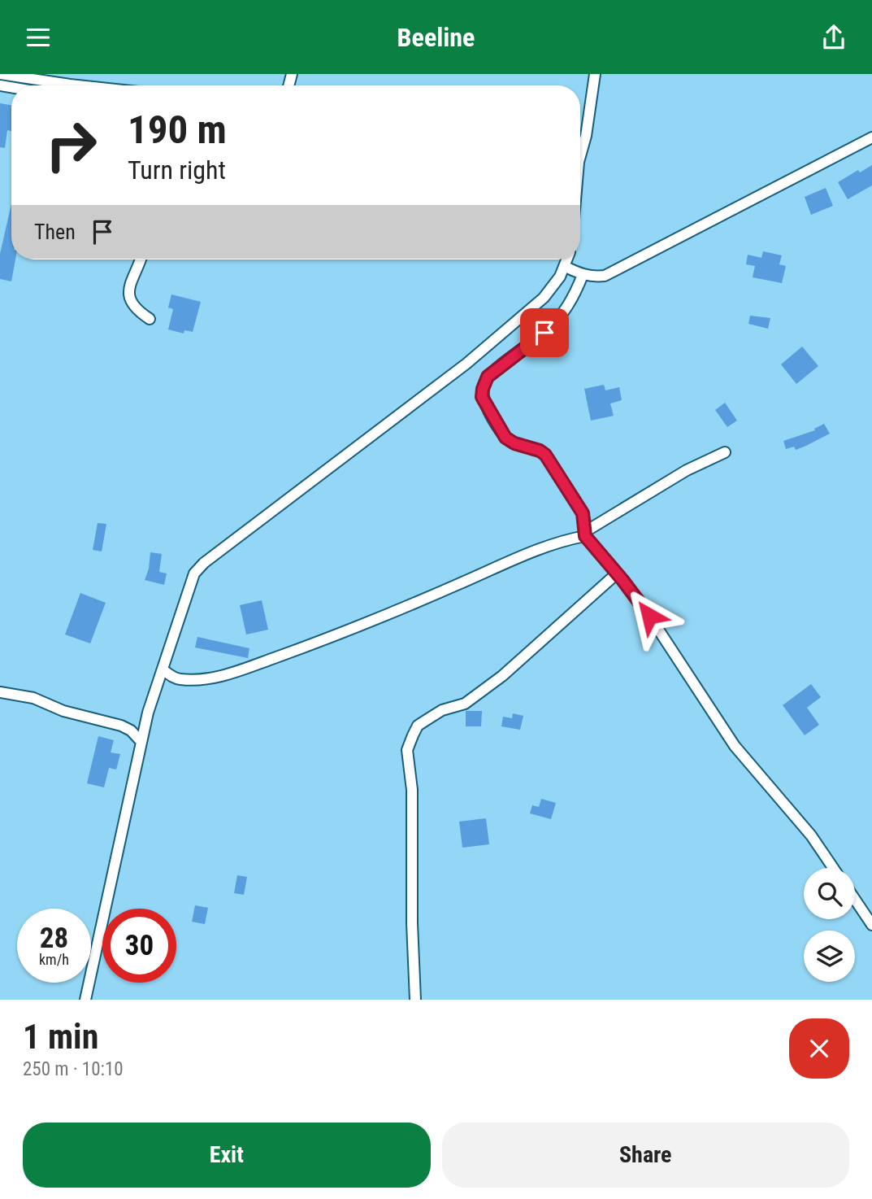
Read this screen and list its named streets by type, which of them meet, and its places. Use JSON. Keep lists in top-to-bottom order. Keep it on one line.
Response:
{"page":{"header":"Beeline","turn":["190 m","Turn right"],"then":"Then","speed":"28 km/h","limit":"30","heading":["1 min","250 m · 10:10"],"buttons":["Exit","Share"]}}
